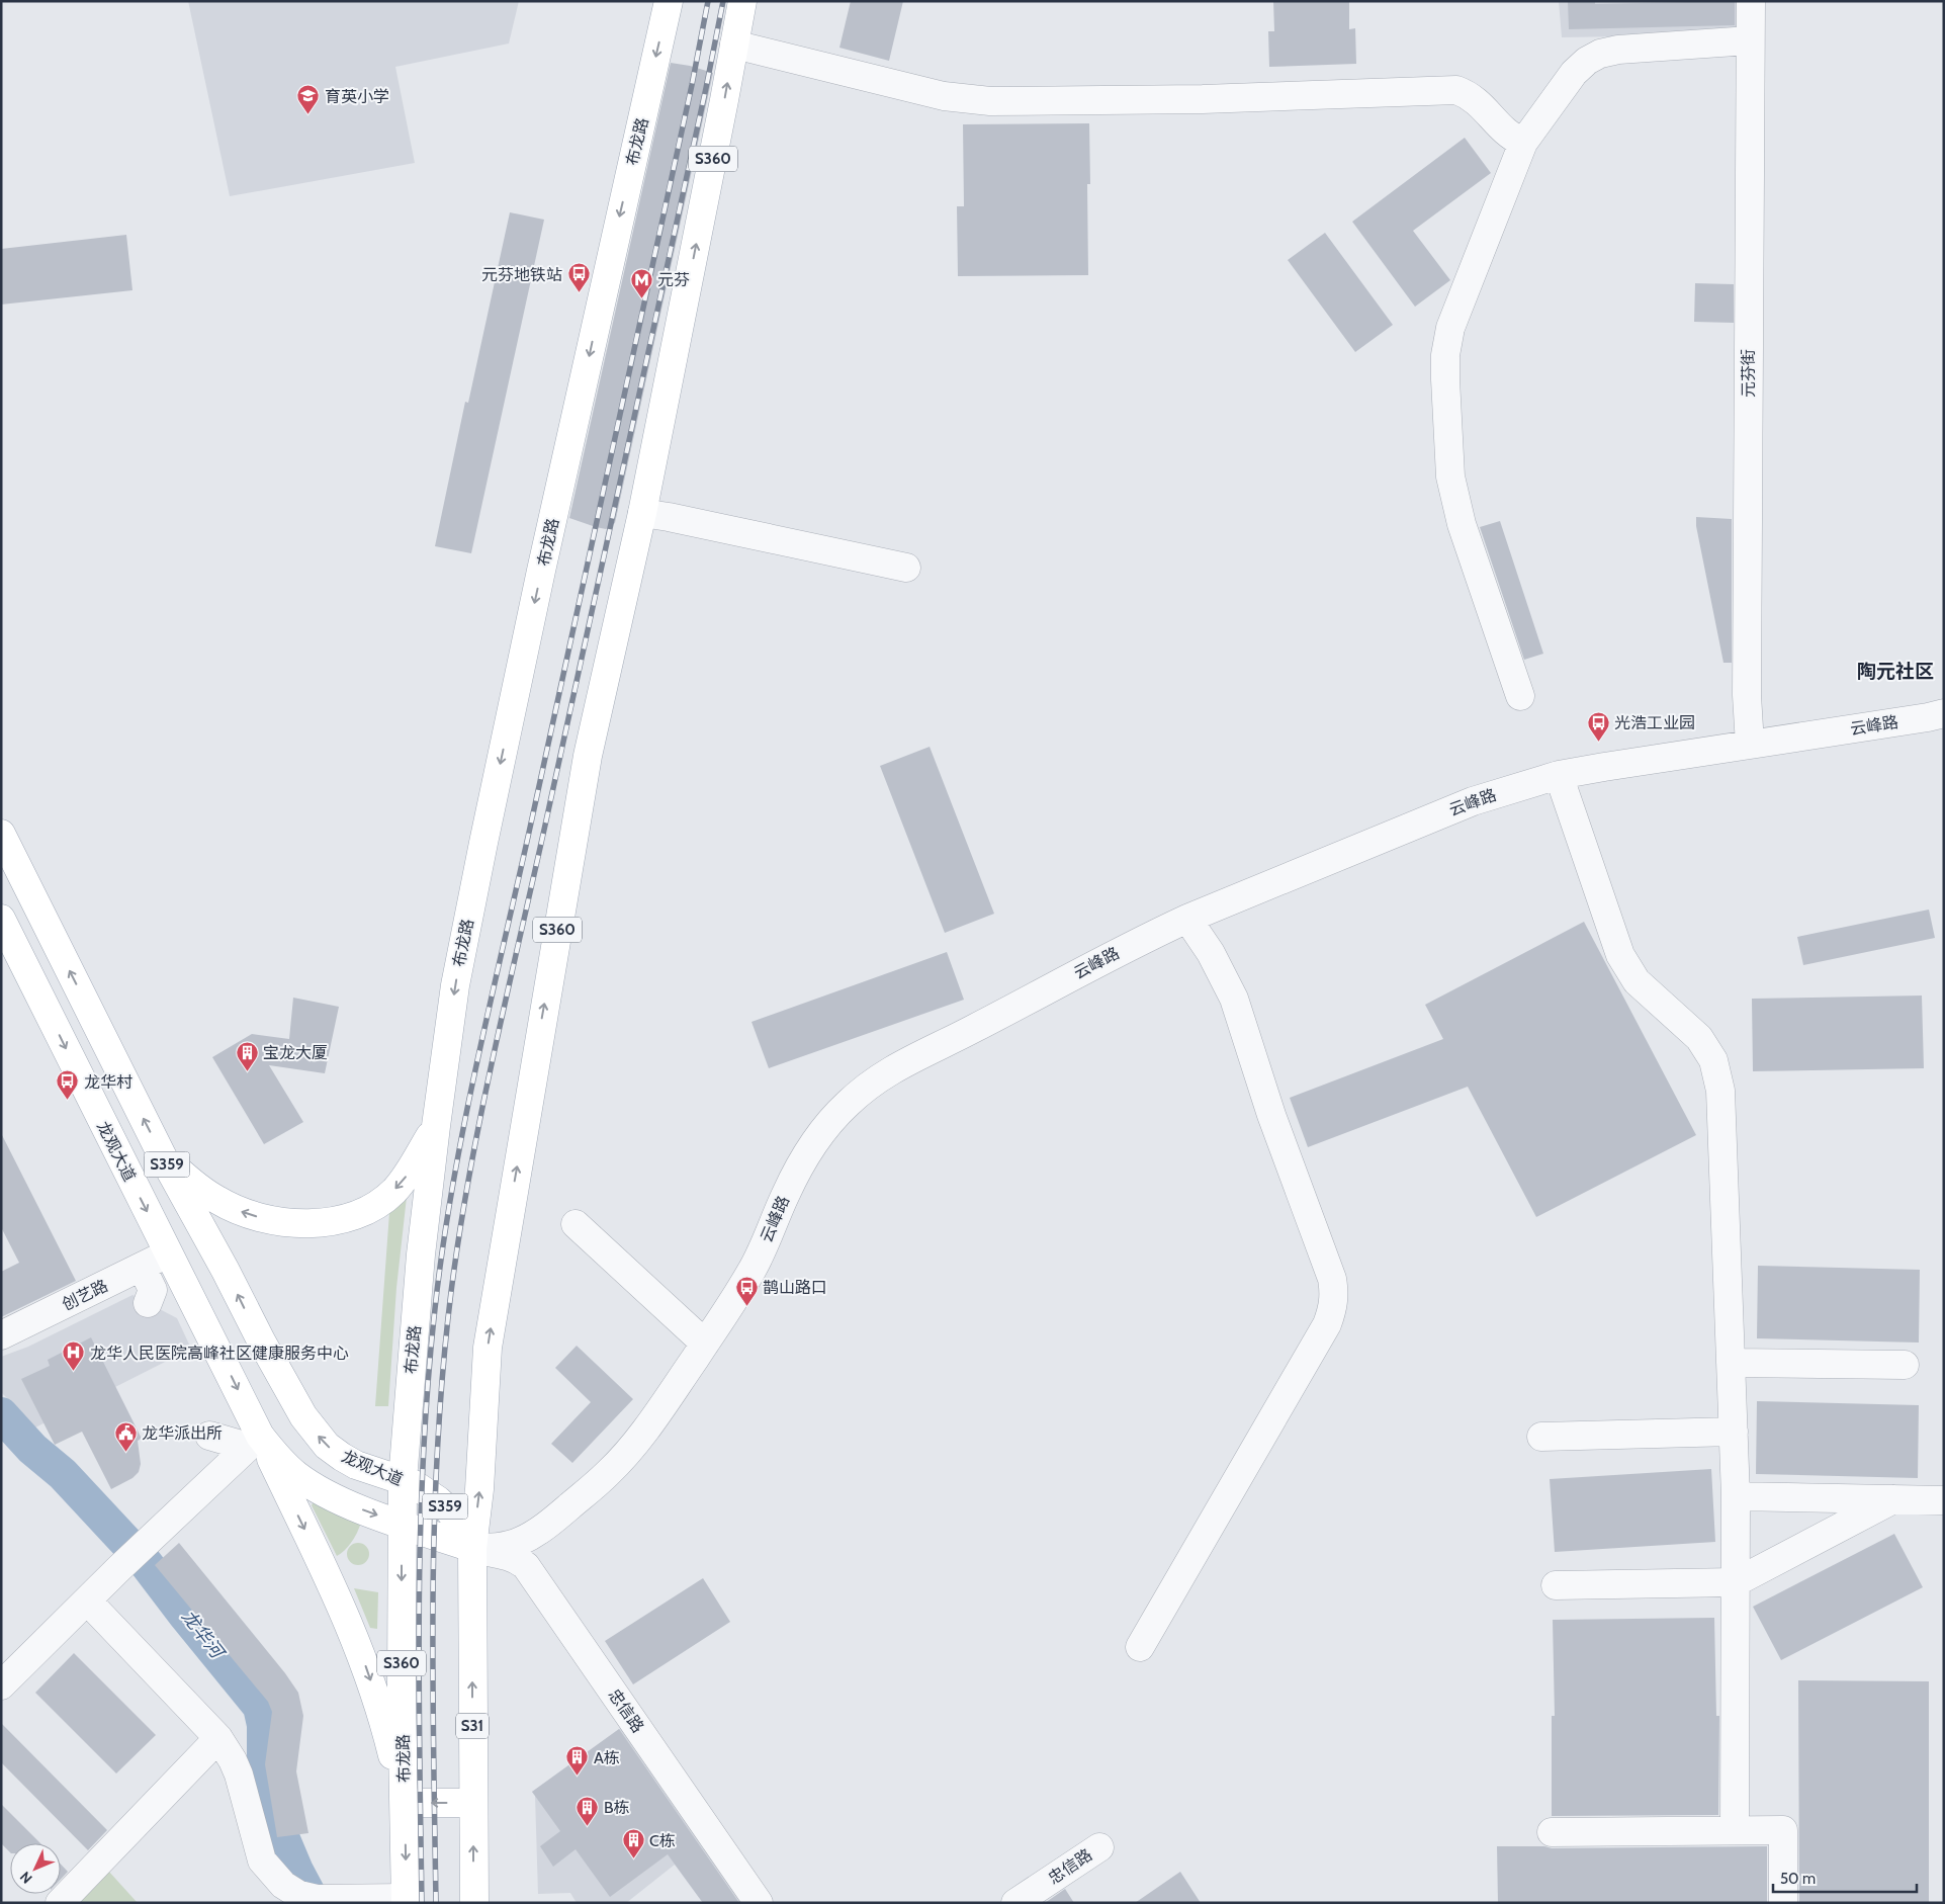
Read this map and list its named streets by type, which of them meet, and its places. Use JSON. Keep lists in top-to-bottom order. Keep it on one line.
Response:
{"streets":{"main road":["布龙路","S360","龙观大道","S359","S31"],"street":["元芬街","云峰路","创艺路","忠信路"]},"crossings":[["布龙路","龙观大道"],["S360","云峰路"],["S360","龙观大道"],["S360","忠信路"],["S360","S31"],["元芬街","云峰路"],["云峰路","龙观大道"],["云峰路","忠信路"],["云峰路","S31"],["龙观大道","创艺路"],["龙观大道","忠信路"],["龙观大道","S31"],["忠信路","S31"]],"districts":["陶元社区"],"water":["龙华河"],"places":{"school or university":["育英小学"],"bus stop":["元芬地铁站","光浩工业园","龙华村","鹊山路口"],"metro station":["元芬"],"building":["宝龙大厦","A栋","B栋","C栋"],"hospital":["龙华人民医院高峰社区健康服务中心"],"public building":["龙华派出所"]},"scale_bar":"50 m","north":"bottom left"}
